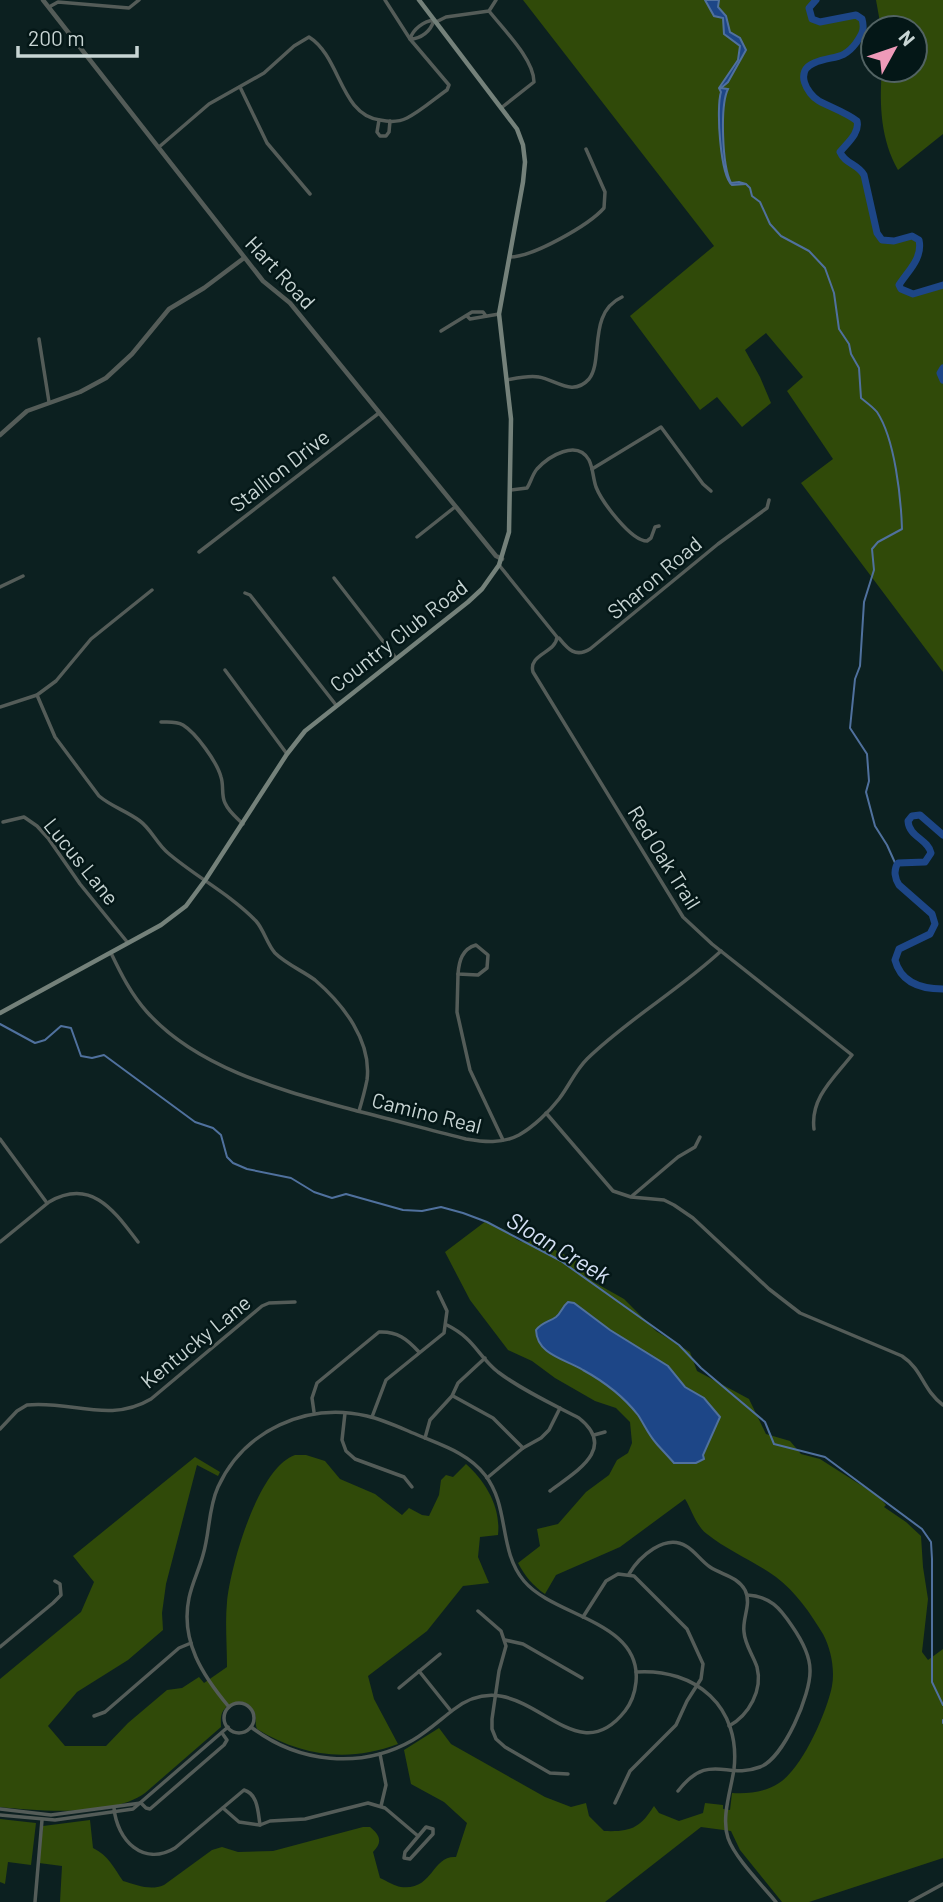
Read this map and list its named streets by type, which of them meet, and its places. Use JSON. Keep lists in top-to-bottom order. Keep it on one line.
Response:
{"streets":{"main road":["Country Club Road"],"street":["Hart Road","Stallion Drive","Sharon Road","Red Oak Trail","Lucus Lane","Camino Real","Kentucky Lane"]},"crossings":[["Hart Road","Stallion Drive"],["Hart Road","Country Club Road"],["Sharon Road","Red Oak Trail"],["Country Club Road","Lucus Lane"],["Country Club Road","Camino Real"],["Red Oak Trail","Camino Real"]],"water":["Sloan Creek"],"scale_bar":"200 m","north":"top right"}
